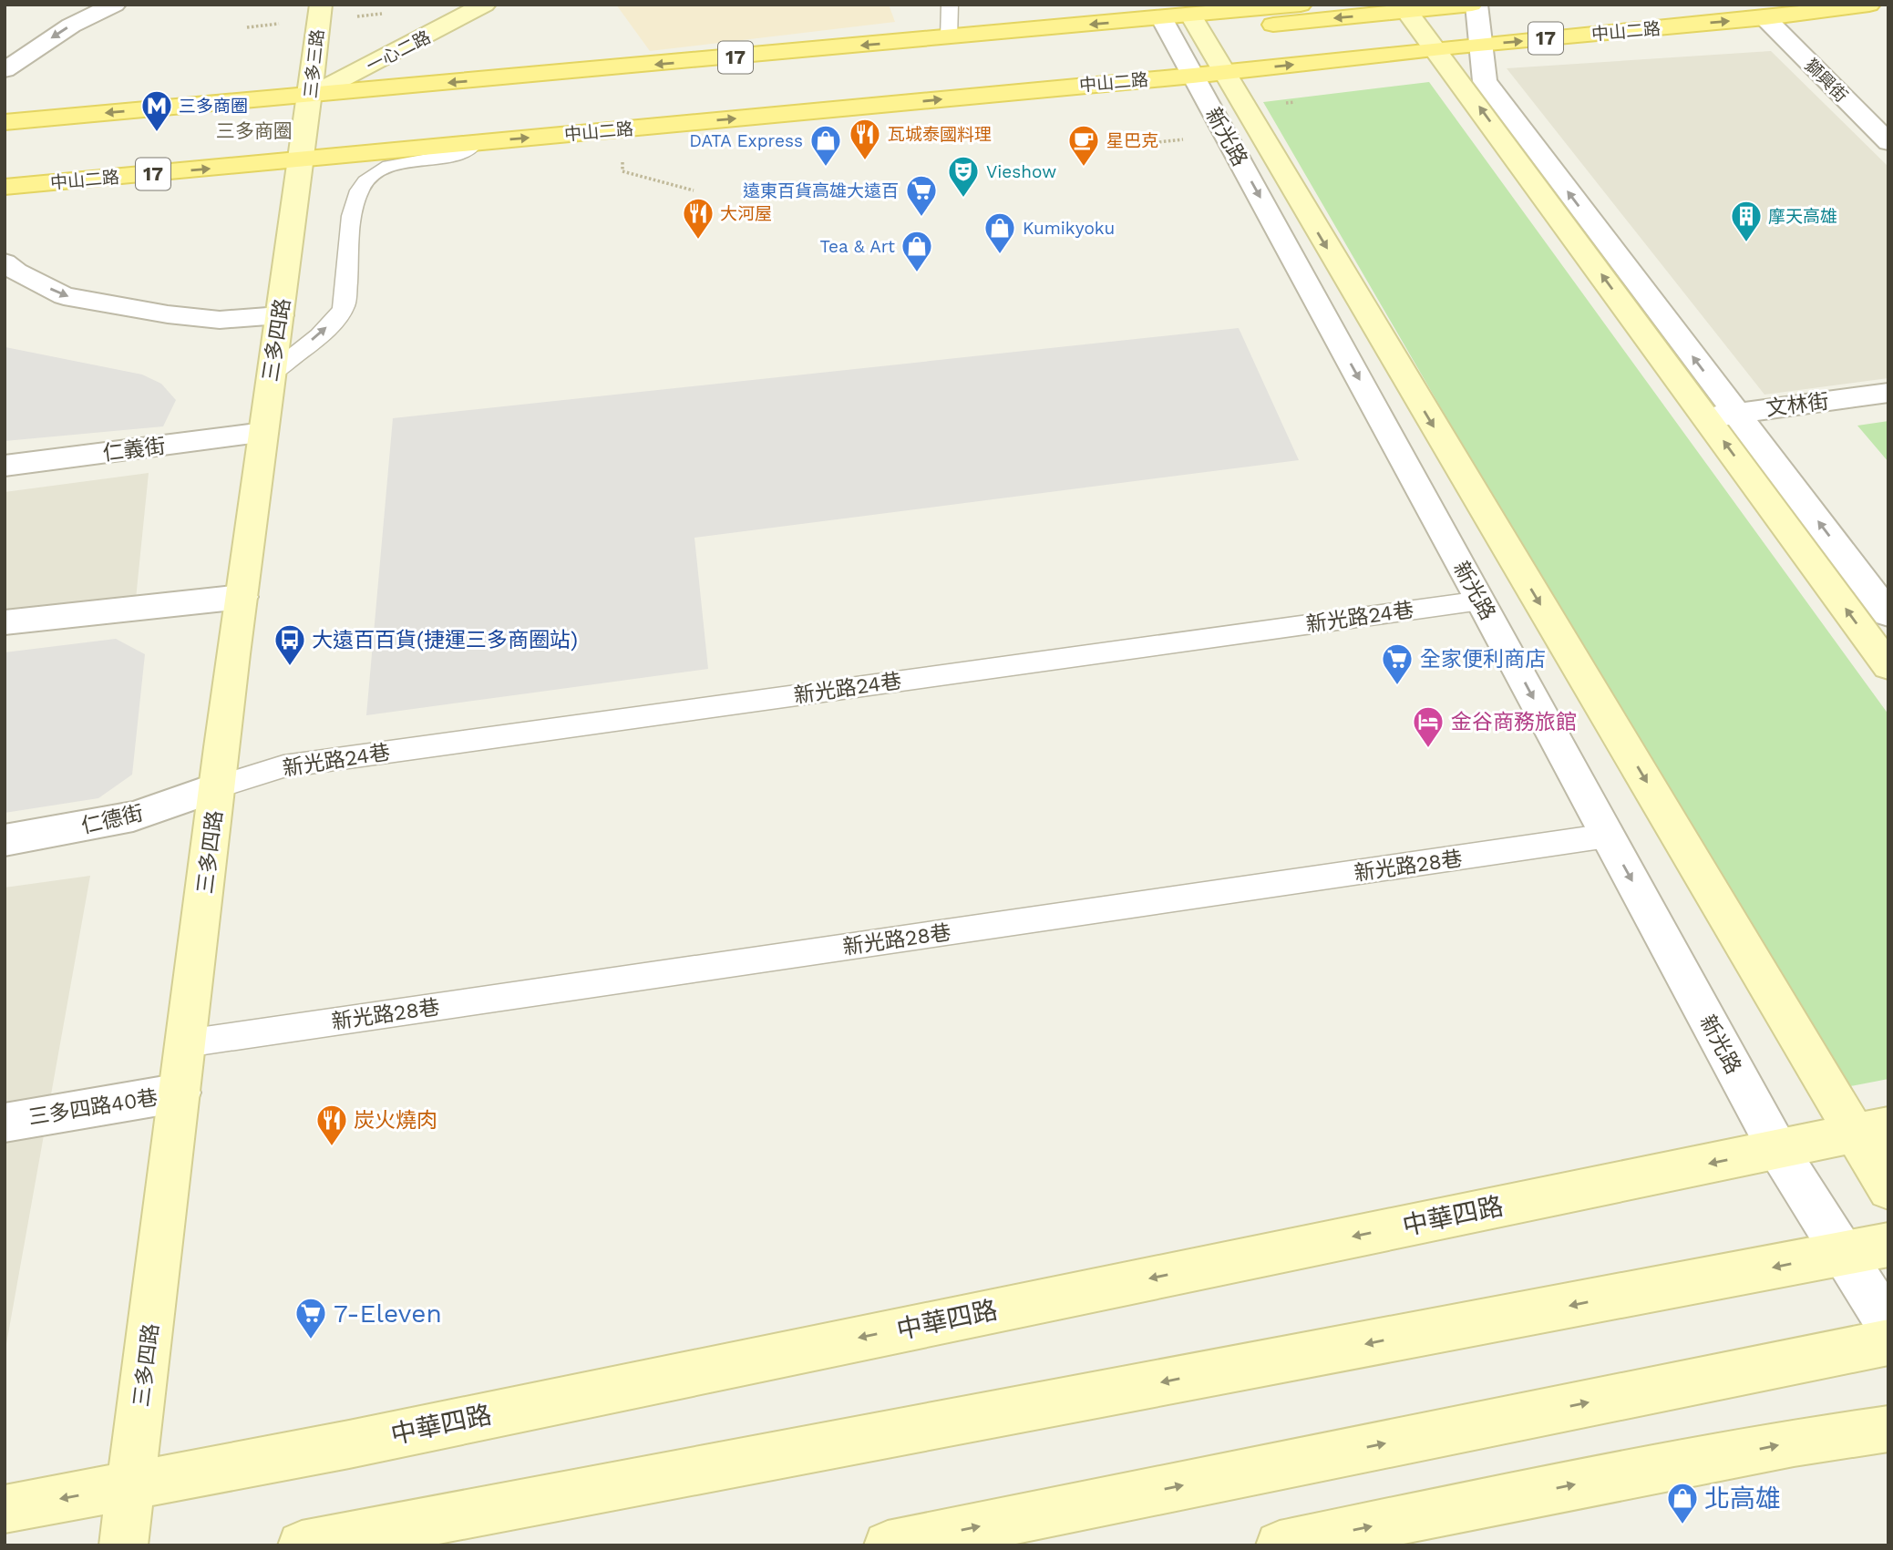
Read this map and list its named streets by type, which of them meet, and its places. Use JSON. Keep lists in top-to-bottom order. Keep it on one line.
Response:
{"streets":{"main road":["中山二路","17"],"street":["一心二路","三多三路","獅興街","新光路","三多四路","文林街","仁義街","仁德街","三多四路40巷","中華四路"],"lane":["新光路24巷","新光路28巷"]},"crossings":[["中山二路","一心二路"],["中山二路","三多三路"],["中山二路","獅興街"],["中山二路","新光路"],["中山二路","三多四路"],["一心二路","三多三路"],["三多三路","三多四路"],["新光路","新光路24巷"],["新光路","新光路28巷"],["新光路","中華四路"],["三多四路","仁義街"],["三多四路","新光路24巷"],["三多四路","仁德街"],["三多四路","新光路28巷"],["三多四路","三多四路40巷"],["三多四路","中華四路"],["新光路24巷","仁德街"]],"districts":["三多商圈"],"places":{"metro station":["三多商圈"],"restaurant":["瓦城泰國料理","大河屋","炭火燒肉"],"shop":["DATA Express","Kumikyoku","Tea & Art","北高雄"],"cafe":["星巴克"],"theatre":["Vieshow"],"supermarket":["遠東百貨高雄大遠百","全家便利商店","7-Eleven"],"building":["摩天高雄"],"bus stop":["大遠百百貨(捷運三多商圈站)"],"hotel":["金谷商務旅館"]}}
